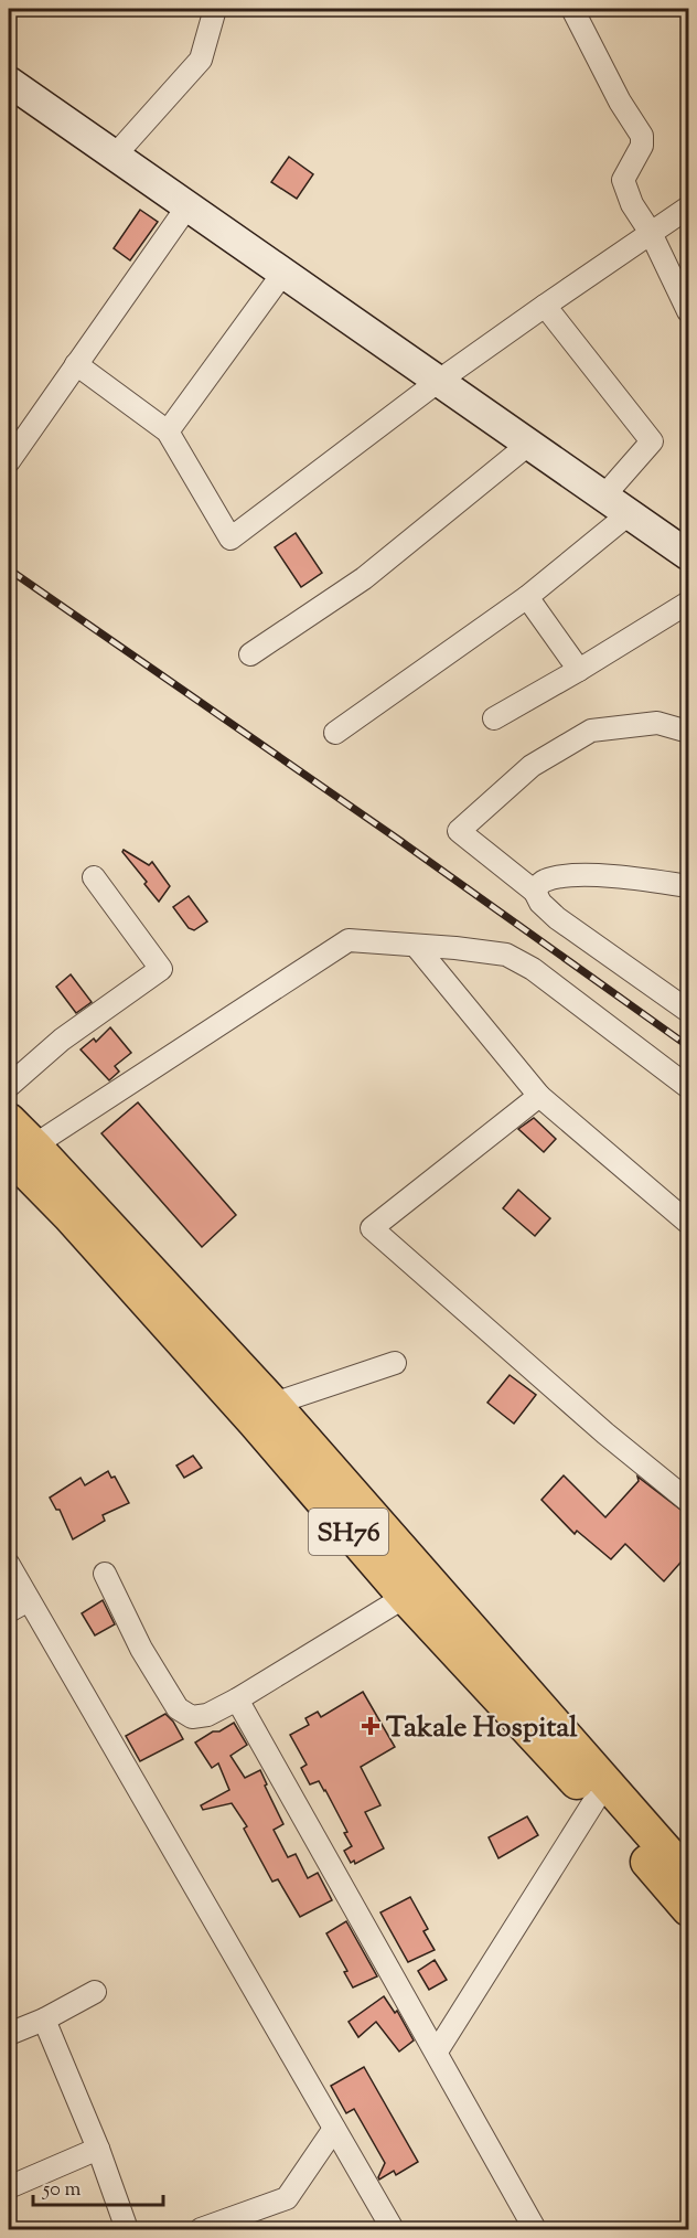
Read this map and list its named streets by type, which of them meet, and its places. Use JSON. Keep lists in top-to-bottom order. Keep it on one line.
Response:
{"streets":{"main road":["SH76"]},"places":{"health":["Takale Hospital"]},"scale_bar":"50 m"}
